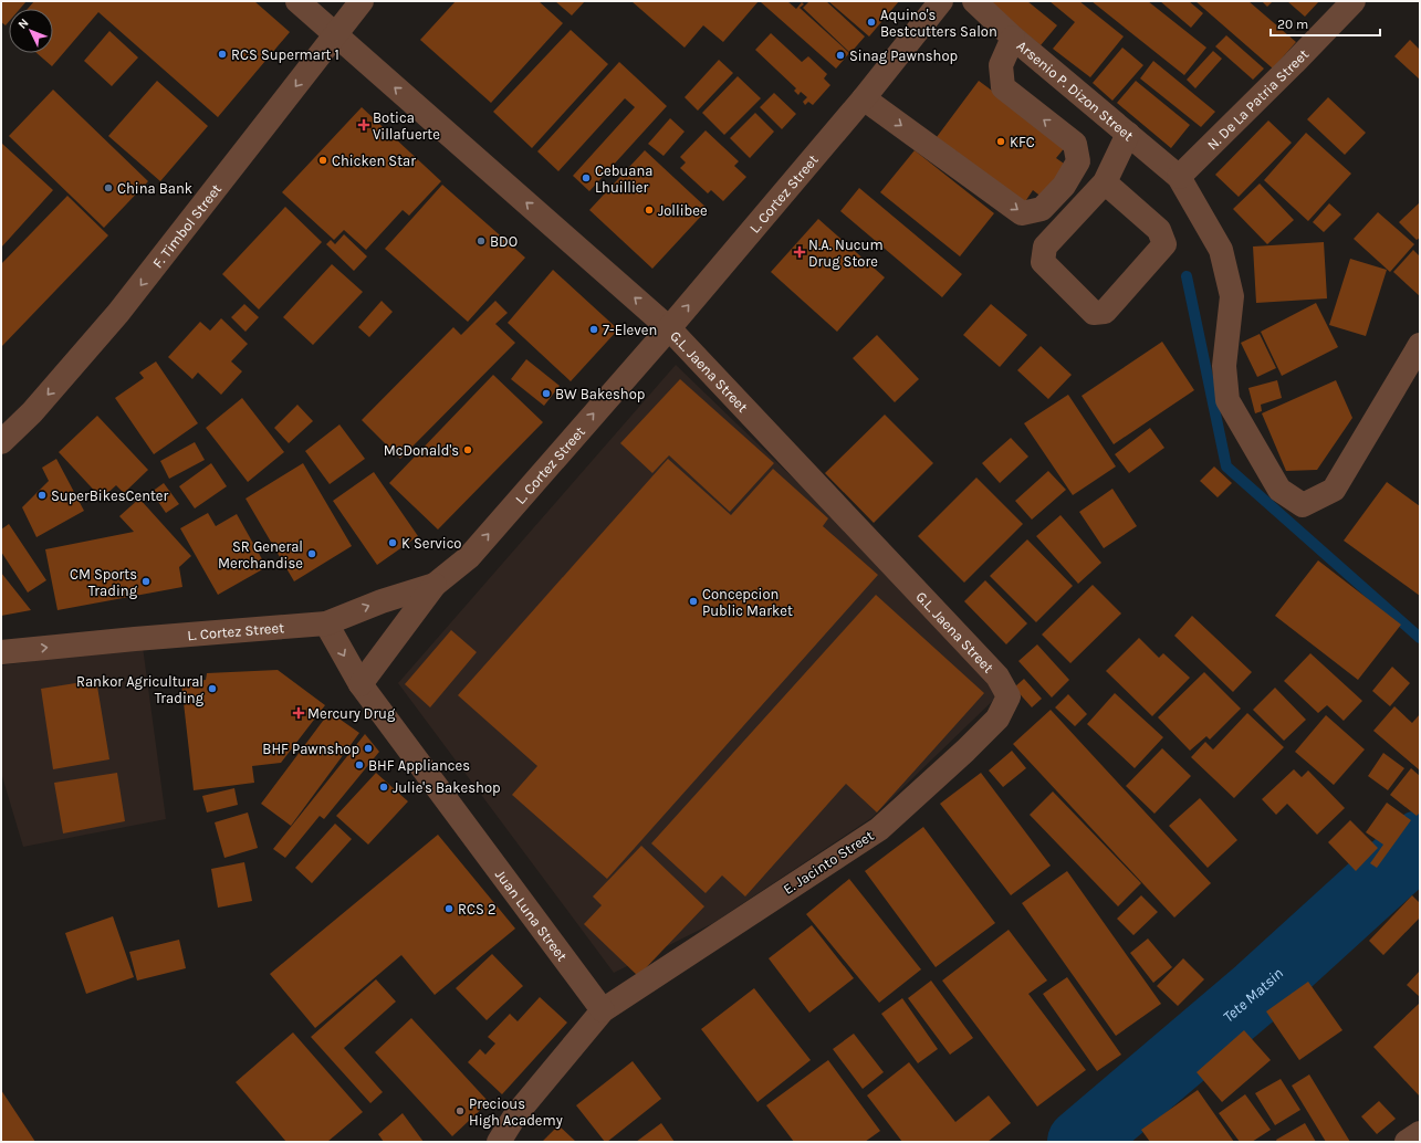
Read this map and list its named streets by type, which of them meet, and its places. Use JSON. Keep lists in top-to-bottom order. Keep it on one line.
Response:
{"streets":{"street":["Arsenio P. Dizon Street","N. De La Patria Street","L. Cortez Street","F. Timbol Street","G.L. Jaena Street","E. Jacinto Street","Juan Luna Street"]},"crossings":[["Arsenio P. Dizon Street","N. De La Patria Street"],["L. Cortez Street","G.L. Jaena Street"],["L. Cortez Street","Juan Luna Street"],["F. Timbol Street","G.L. Jaena Street"],["G.L. Jaena Street","E. Jacinto Street"],["E. Jacinto Street","Juan Luna Street"]],"one_way":["L. Cortez Street","F. Timbol Street","G.L. Jaena Street"],"water":["Tete Matsin"],"places":{"other":["Aquino's Bestcutters Salon","RCS Supermart 1","Sinag Pawnshop","KFC","Chicken Star","Cebuana Lhuillier","China Bank","Jollibee","BDO","7-Eleven","BW Bakeshop","McDonald's","SuperBikesCenter","K Servico","SR General Merchandise","CM Sports Trading","Concepcion Public Market","Rankor Agricultural Trading","BHF Pawnshop","BHF Appliances","Julie's Bakeshop","RCS 2","Precious High Academy"],"health":["Botica Villafuerte","N.A. Nucum Drug Store","Mercury Drug"]},"scale_bar":"20 m","north":"top left"}
